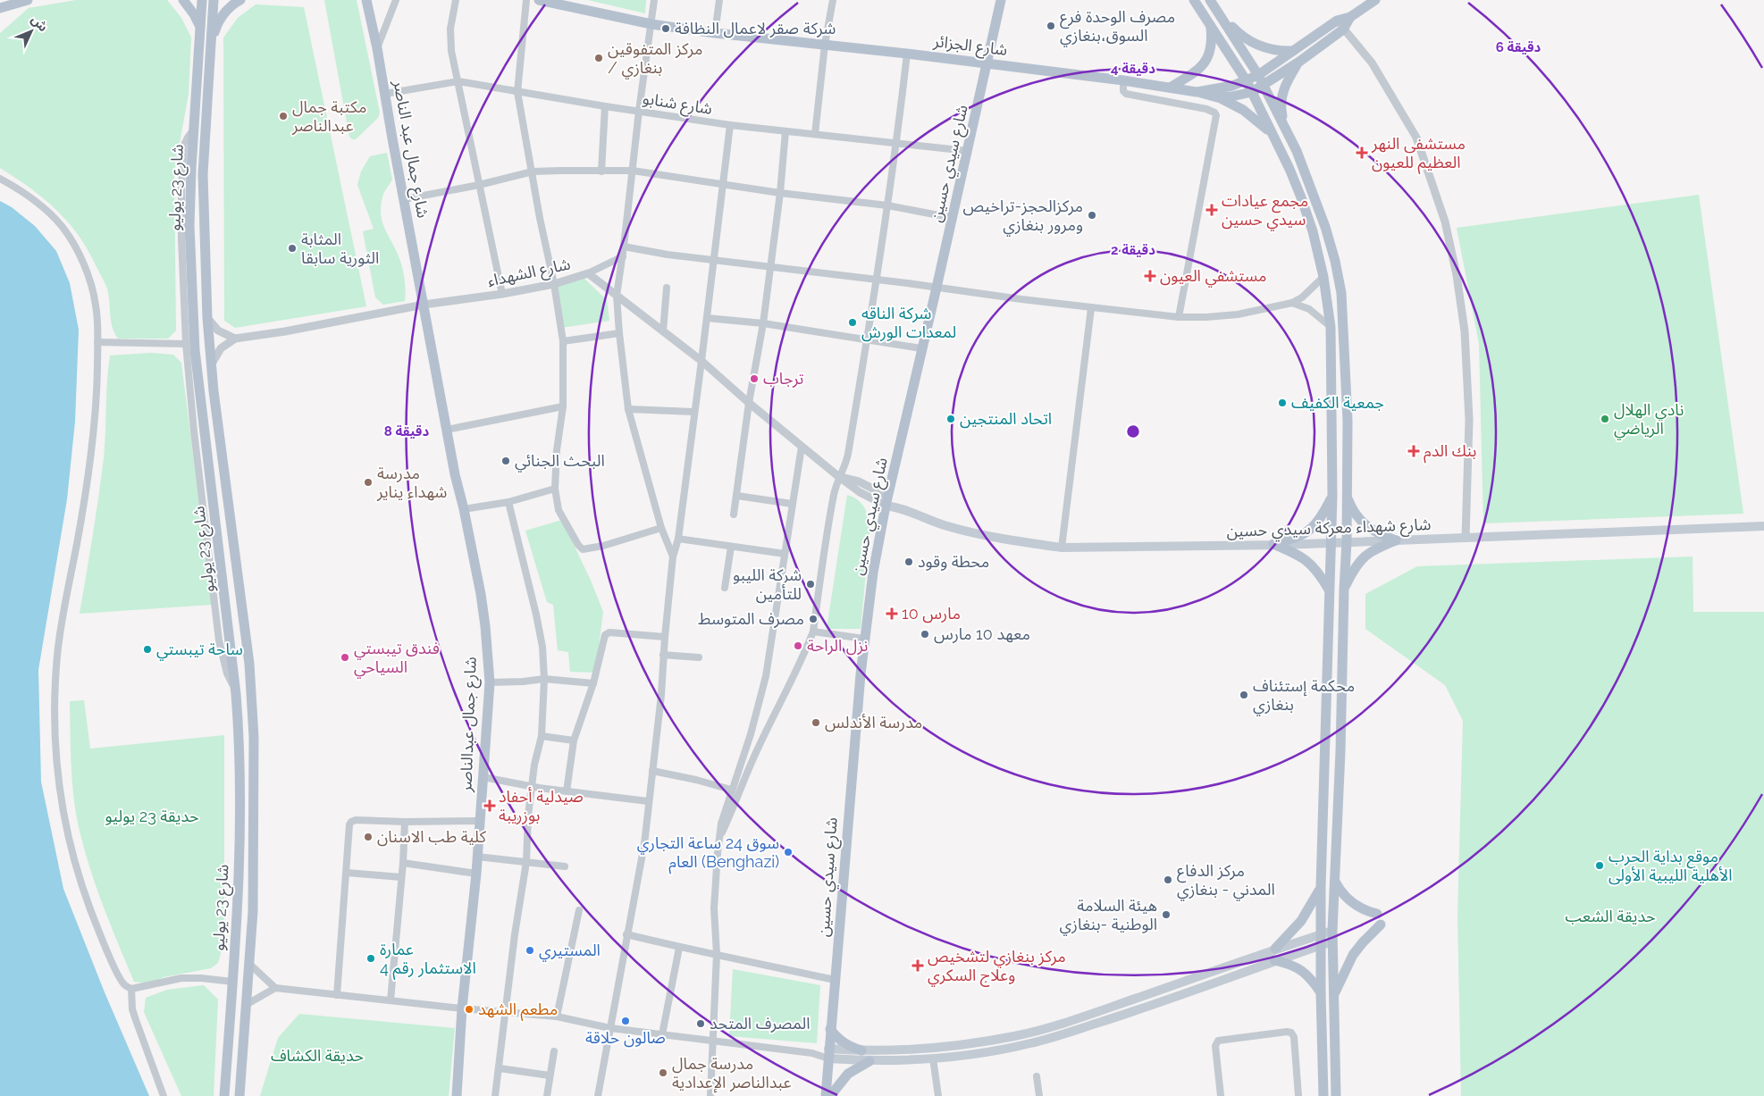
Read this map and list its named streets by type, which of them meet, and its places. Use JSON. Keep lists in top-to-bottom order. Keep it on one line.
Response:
{"streets":{"main road":["شارع الجزائر","شارع جمال عبد الناصر","شارع سيدي حسين","شارع 23 يوليو","شارع شهداء معركة سيدي حسين","شارع جمال عبدالناصر"],"street":["شارع شنابو","شارع الشهداء"]},"crossings":[["شارع الجزائر","شارع سيدي حسين"],["شارع شنابو","شارع جمال عبد الناصر"],["شارع شنابو","شارع سيدي حسين"],["شارع جمال عبد الناصر","شارع الشهداء"],["شارع جمال عبد الناصر","شارع جمال عبدالناصر"],["شارع سيدي حسين","شارع الشهداء"],["شارع سيدي حسين","شارع شهداء معركة سيدي حسين"],["شارع الشهداء","شارع شهداء معركة سيدي حسين"],["شارع الشهداء","شارع جمال عبدالناصر"]],"parks":["حديقة 23 يوليو","حديقة الشعب","حديقة الكشاف"],"places":{"other":["مصرف الوحدة فرع السوق،بنغازي","شركة صقر لاعمال النظافة","مركز المتفوقين / بنغازي","مكتبة جمال عبدالناصر","مركزالحجز-تراخيص ومرور بنغازي","المثابة الثورية سابقا","شركة الناقه لمعدات الورش","ترجاب","جمعية الكفيف","اتحاد المنتجين","نادي الهلال الرياضي","البحث الجنائي","مدرسة شهداء يناير","محطة وقود","شركة الليبو للتأمين","مصرف المتوسط","معهد 10 مارس","نزل الراحة","ساحة تيبستي","فندق تيبستي السياحي","محكمة إستئناف بنغازي","مدرسة الأندلس","كلية طب الاسنان","سوق 24 ساعة التجاري العام (Benghazi)","موقع بداية الحرب الأهلية الليبية الأولى","مركز الدفاع المدني - بنغازي","هيئة السلامة الوطنية -بنغازي","المستيري","عمارة الاستثمار رقم 4","مطعم الشهد","صالون حلاقة","المصرف المتحد","مدرسة جمال عبدالناصر الإعدادية"],"health":["مستشفى النهر العظيم للعيون","مجمع عيادات سيدي حسين","مستشفي العيون","بنك الدم","10 مارس","صيدلية أحفاد بوزريبة","مركز بنغازي لتشخيص وعلاج السكري"]},"north":"top right","rings":["6 دقيقة","4 دقيقة","2 دقيقة","8 دقيقة"]}
